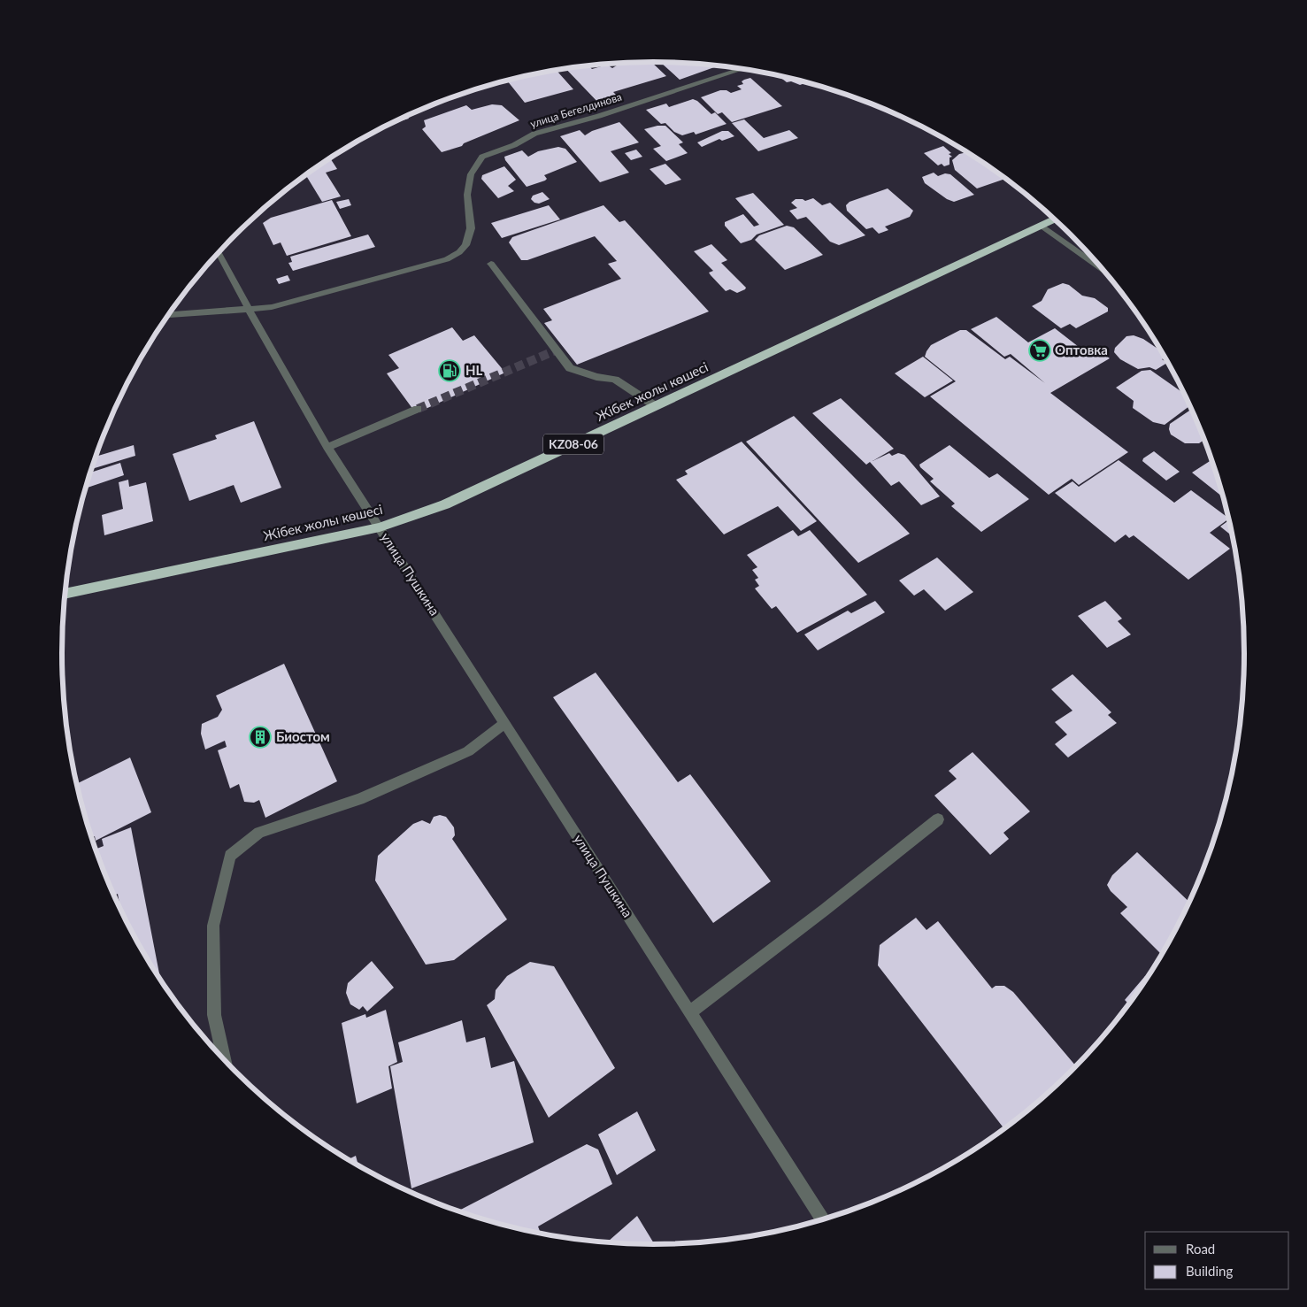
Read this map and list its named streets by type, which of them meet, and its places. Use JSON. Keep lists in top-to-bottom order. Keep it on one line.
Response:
{"streets":{"highway":["Жібек жолы көшесі","KZ08-06"],"street":["улица Бегелдинова","улица Пушкина"]},"crossings":[["улица Бегелдинова","улица Пушкина"],["Жібек жолы көшесі","улица Пушкина"]],"places":{"supermarket":["Оптовка"],"fuel station":["HL"],"building":["Биостом"]},"legend":["Road","Building"]}
